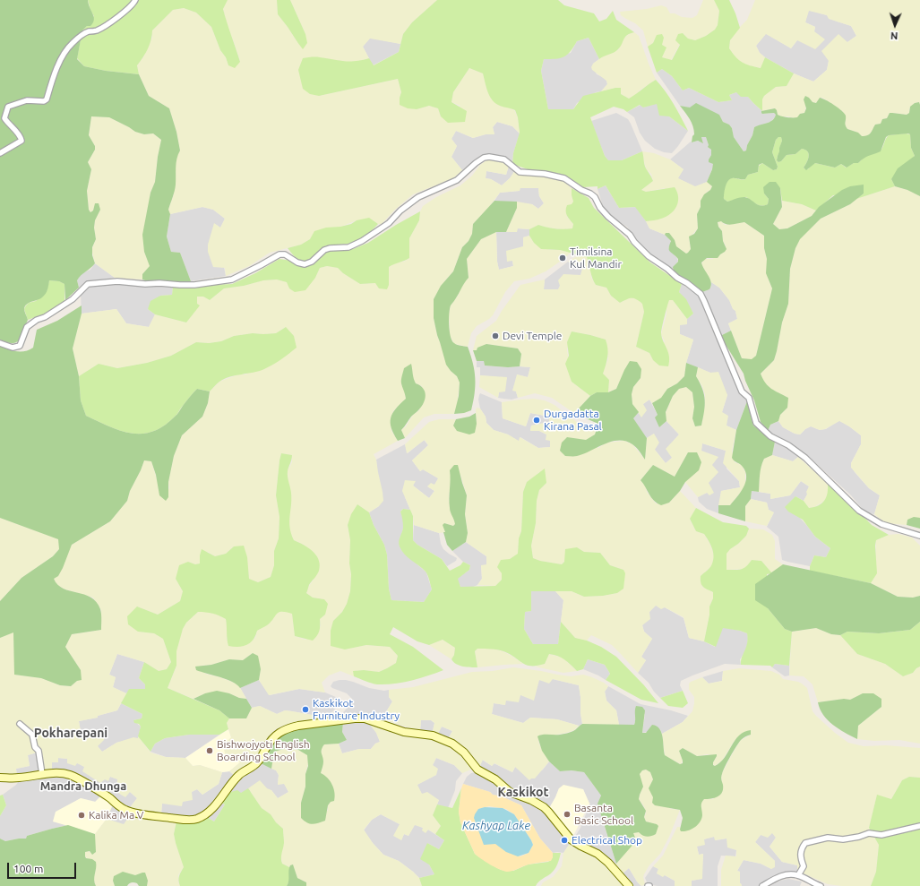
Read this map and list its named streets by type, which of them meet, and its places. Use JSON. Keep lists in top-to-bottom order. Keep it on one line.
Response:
{"districts":["Pokharepani","Mandra Dhunga","Kaskikot"],"water":["Kashyap Lake"],"places":["Timilsina Kul Mandir","Devi Temple","Durgadatta Kirana Pasal","Kaskikot Furniture Industry","Bishwojyoti English Boarding School","Basanta Basic School","Kalika Ma V","Electrical Shop"],"scale_bar":"100 m","north":"bottom"}
